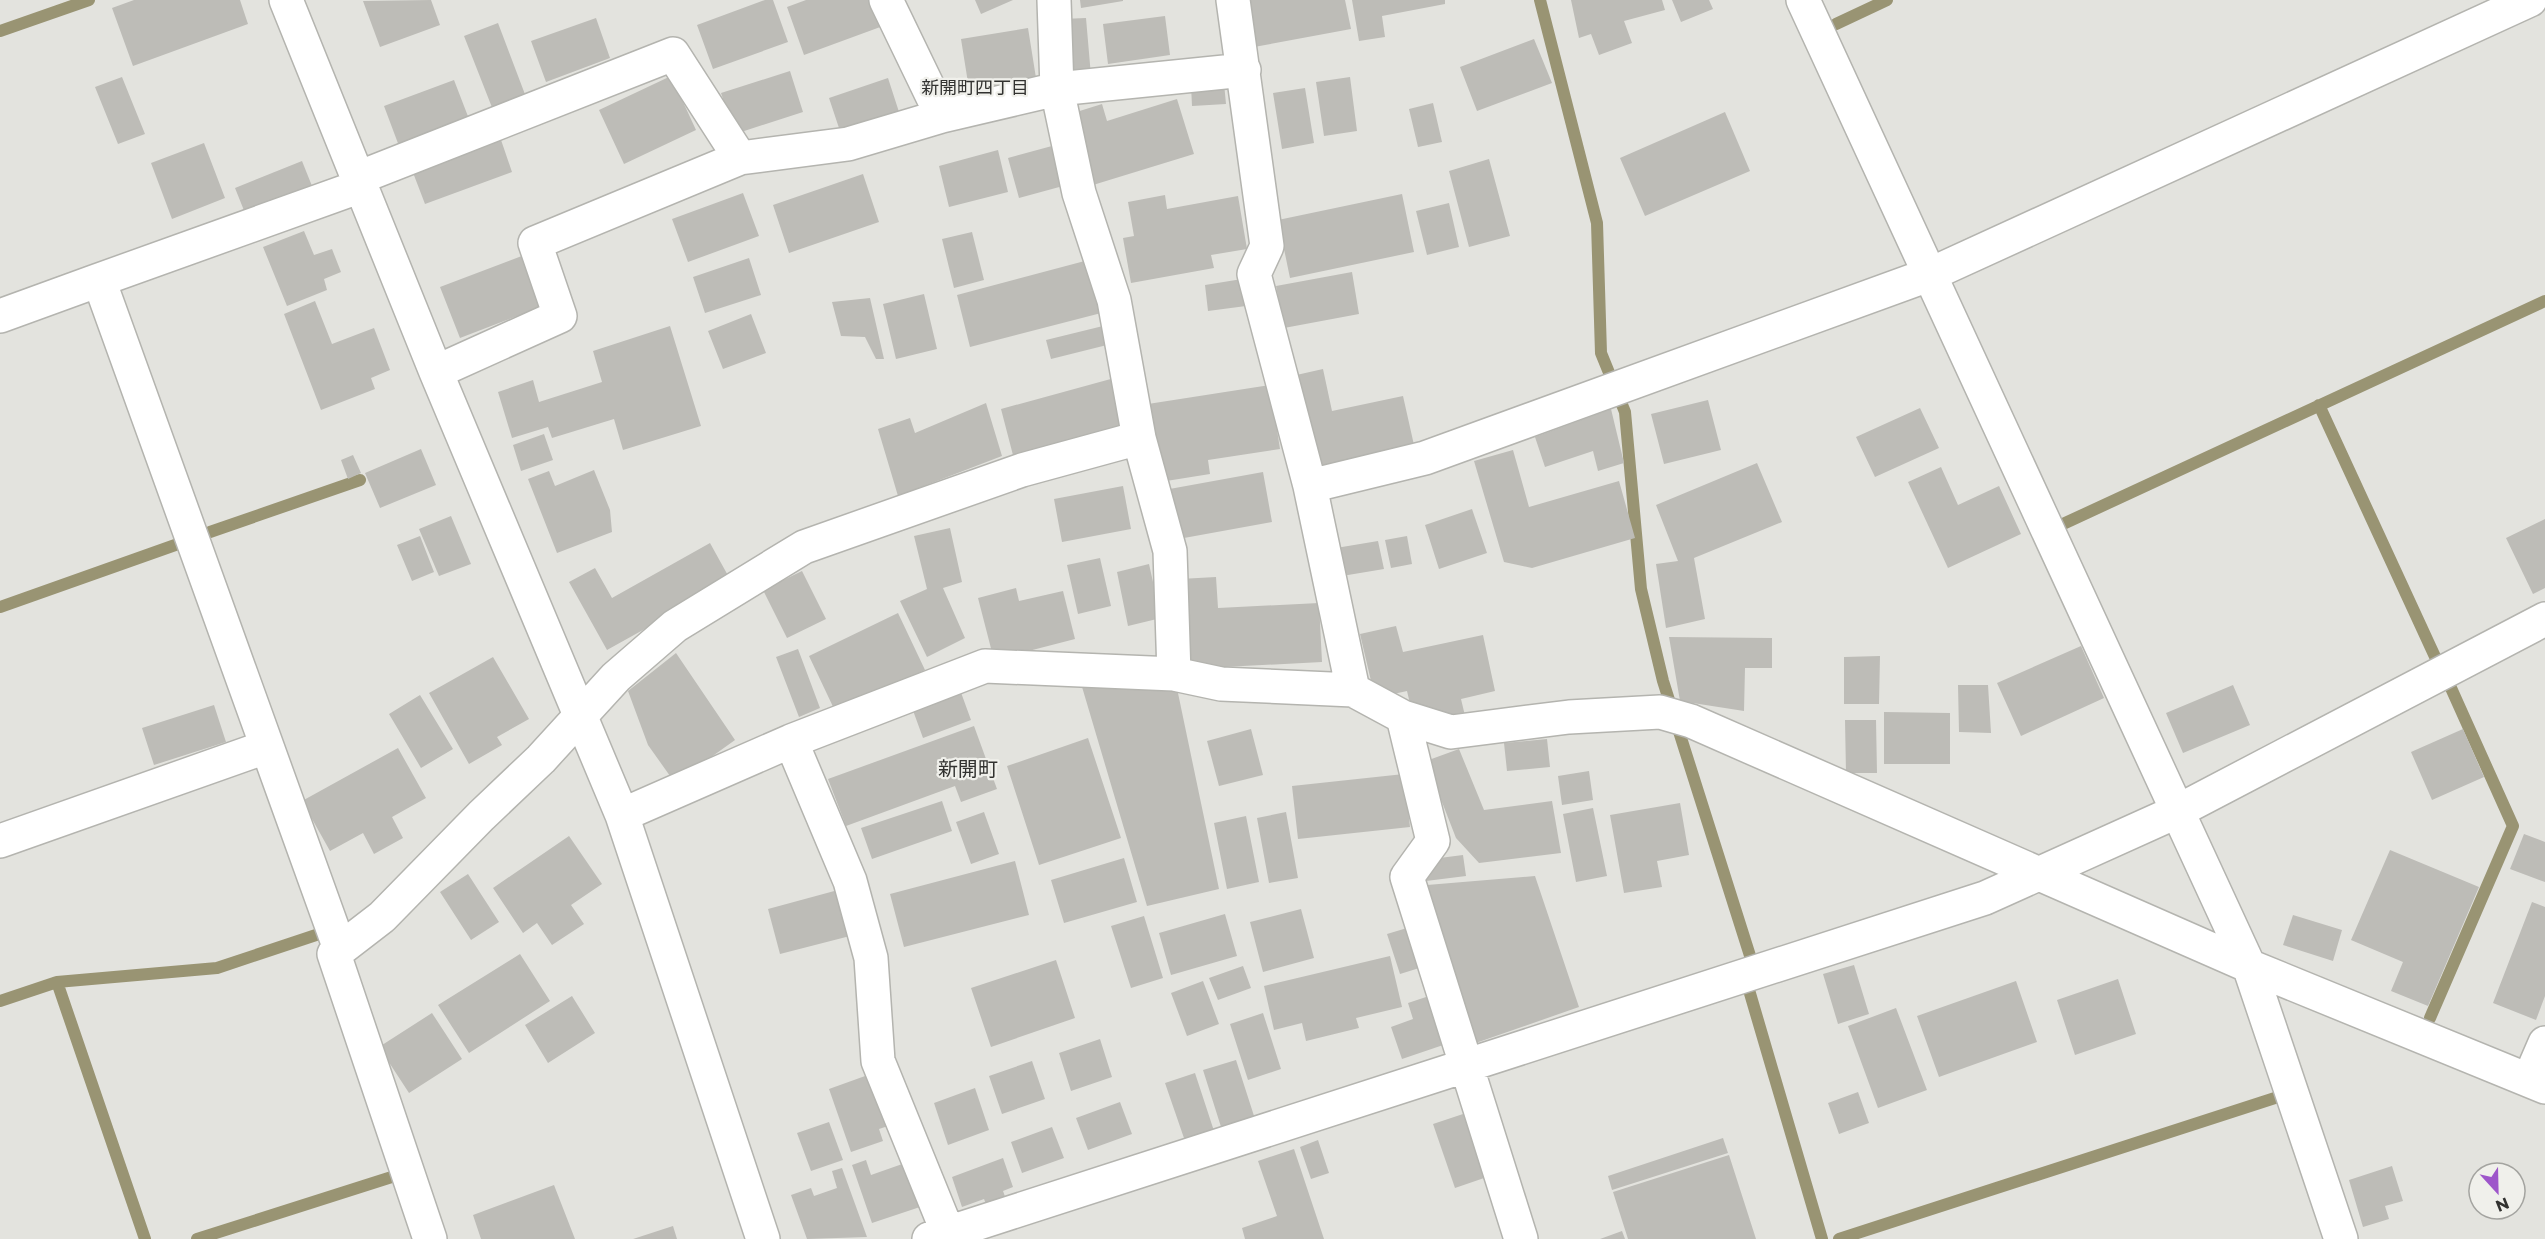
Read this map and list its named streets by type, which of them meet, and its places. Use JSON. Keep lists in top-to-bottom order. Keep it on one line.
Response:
{"districts":["新開町四丁目","新開町"],"north":"bottom"}
